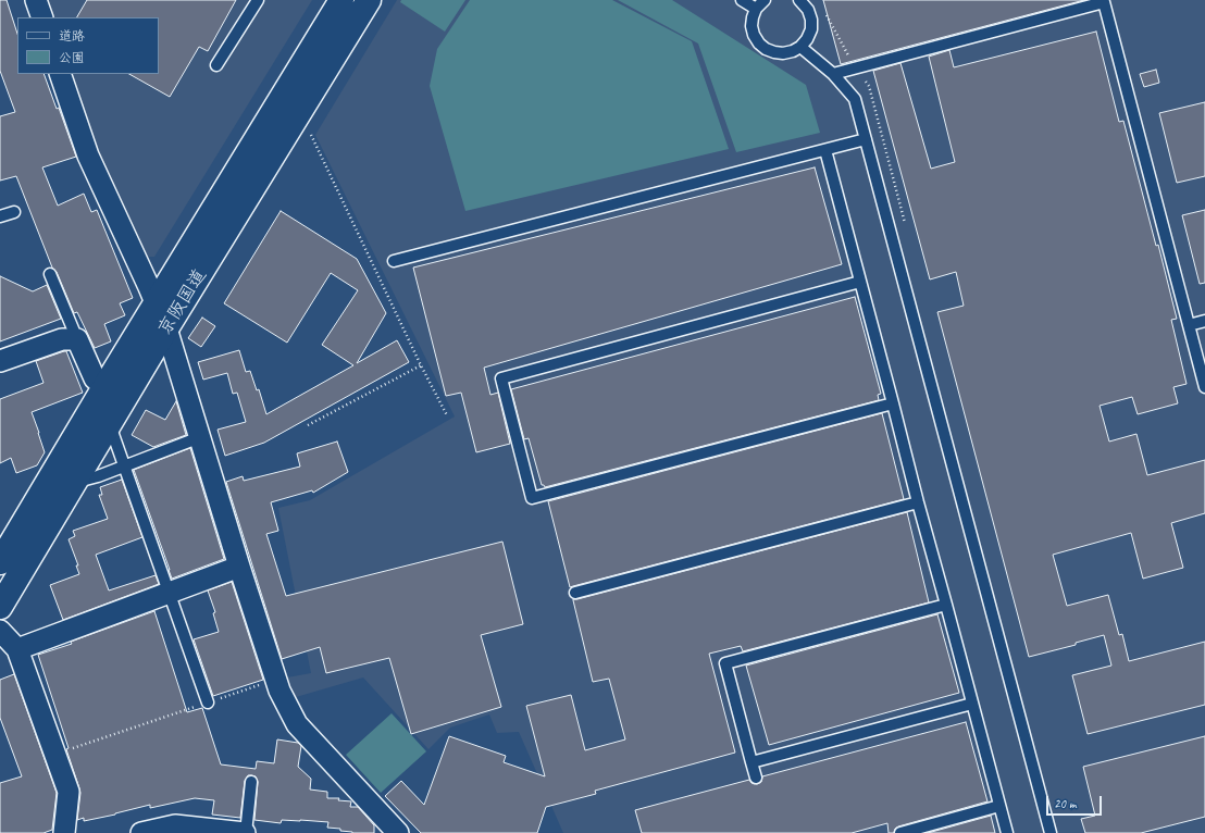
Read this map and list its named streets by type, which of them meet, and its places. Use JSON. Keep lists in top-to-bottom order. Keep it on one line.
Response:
{"streets":{"highway":["京阪国道"]},"legend":["道路","公園"],"scale_bar":"20 m"}
